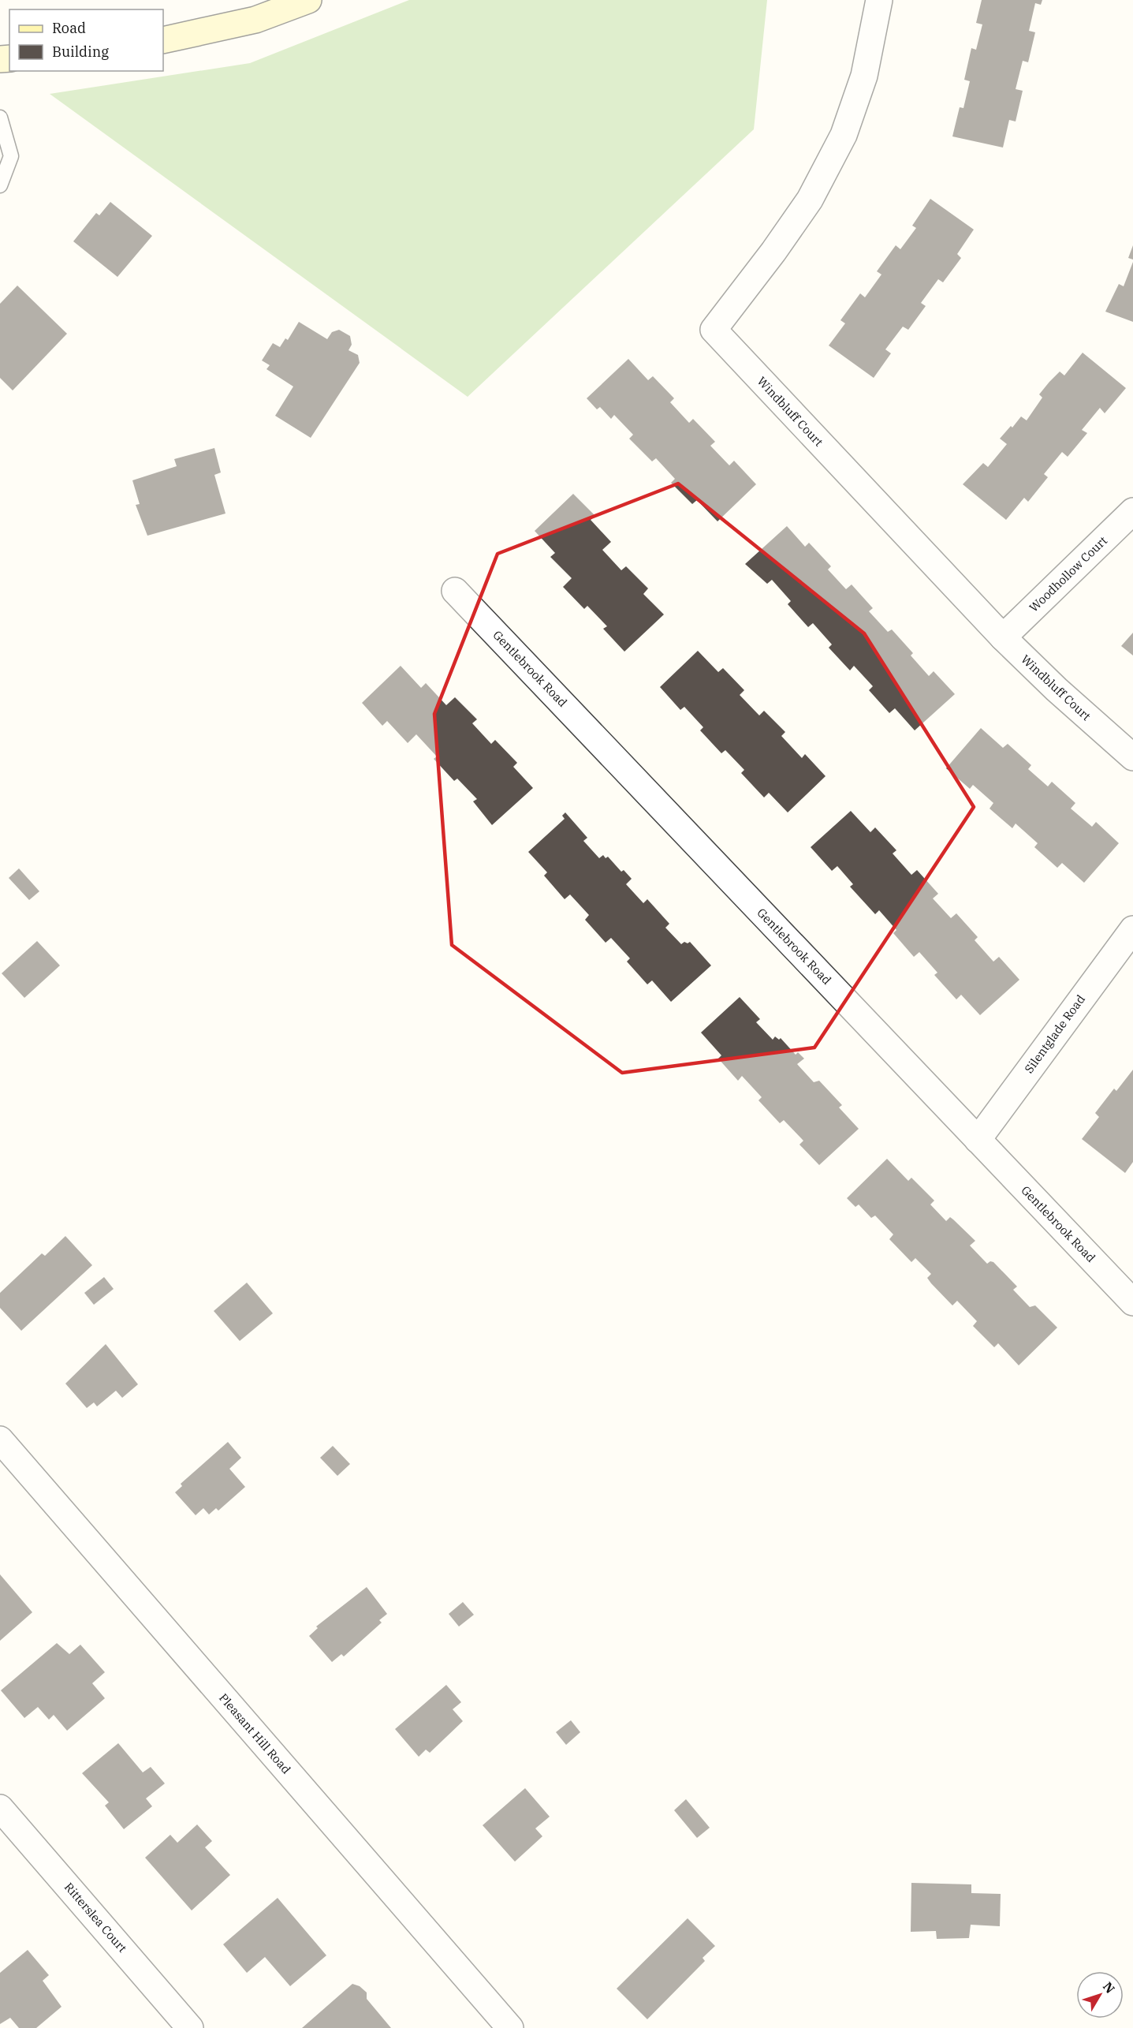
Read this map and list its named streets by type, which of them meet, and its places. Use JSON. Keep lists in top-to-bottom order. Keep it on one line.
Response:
{"streets":{"street":["Windbluff Court","Woodhollow Court","Gentlebrook Road","Silentglade Road","Pleasant Hill Road","Ritterslea Court"]},"crossings":[["Windbluff Court","Woodhollow Court"],["Gentlebrook Road","Silentglade Road"]],"legend":["Road","Building"],"north":"top right"}
